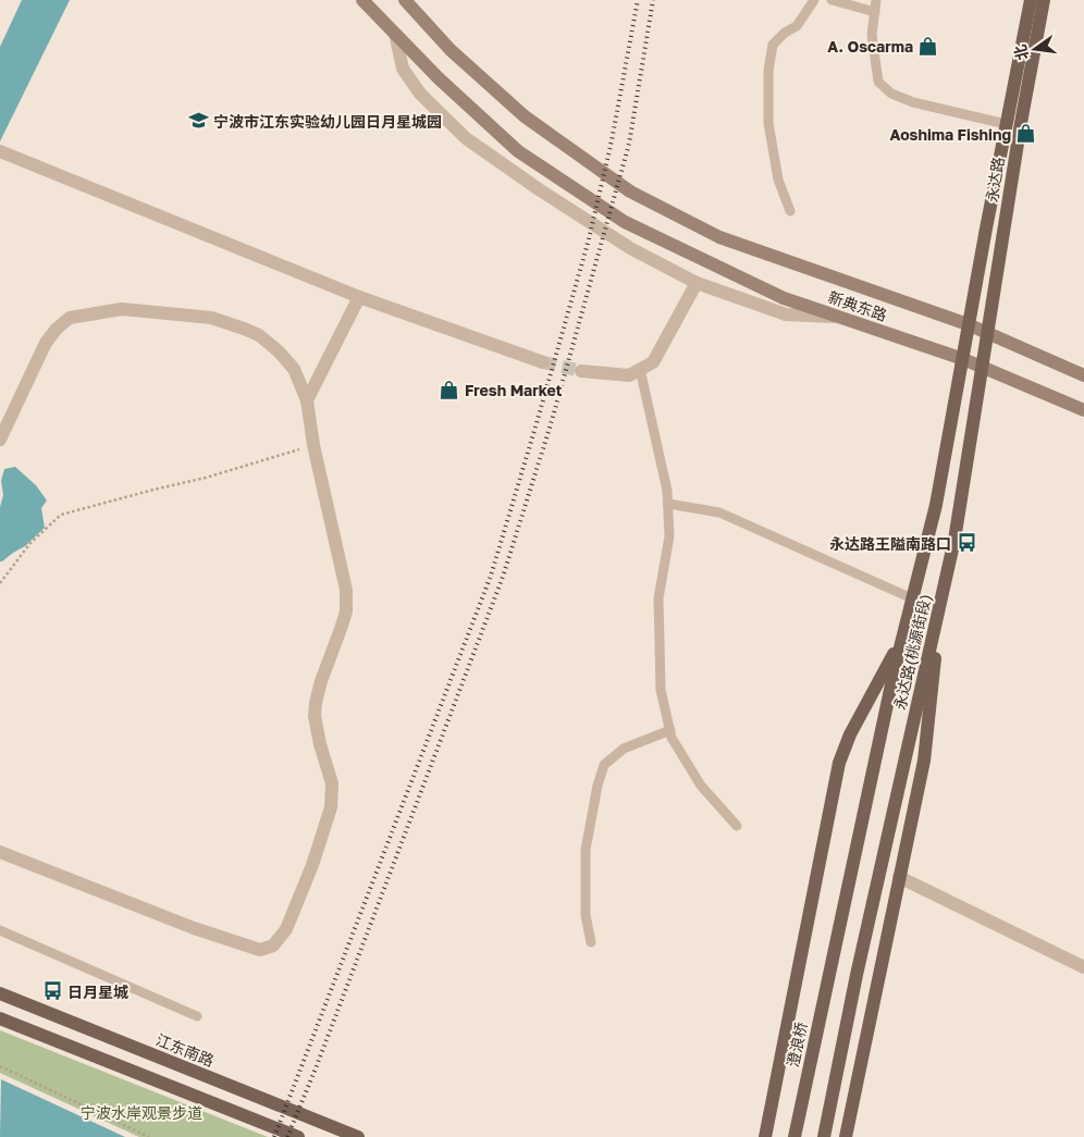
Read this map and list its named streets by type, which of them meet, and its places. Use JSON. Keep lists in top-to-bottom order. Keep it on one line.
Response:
{"streets":{"main road":["永达路","新典东路","永达路(桃源街段)","澄浪桥","江东南路"]},"crossings":[["永达路","永达路(桃源街段)"],["新典东路","永达路(桃源街段)"],["永达路(桃源街段)","澄浪桥"]],"parks":["宁波水岸观景步道"],"places":{"shop":["A. Oscarma","Aoshima Fishing","Fresh Market"],"school or university":["宁波市江东实验幼儿园日月星城园"],"bus stop":["永达路王隘南路口","日月星城"]},"north":"left"}
